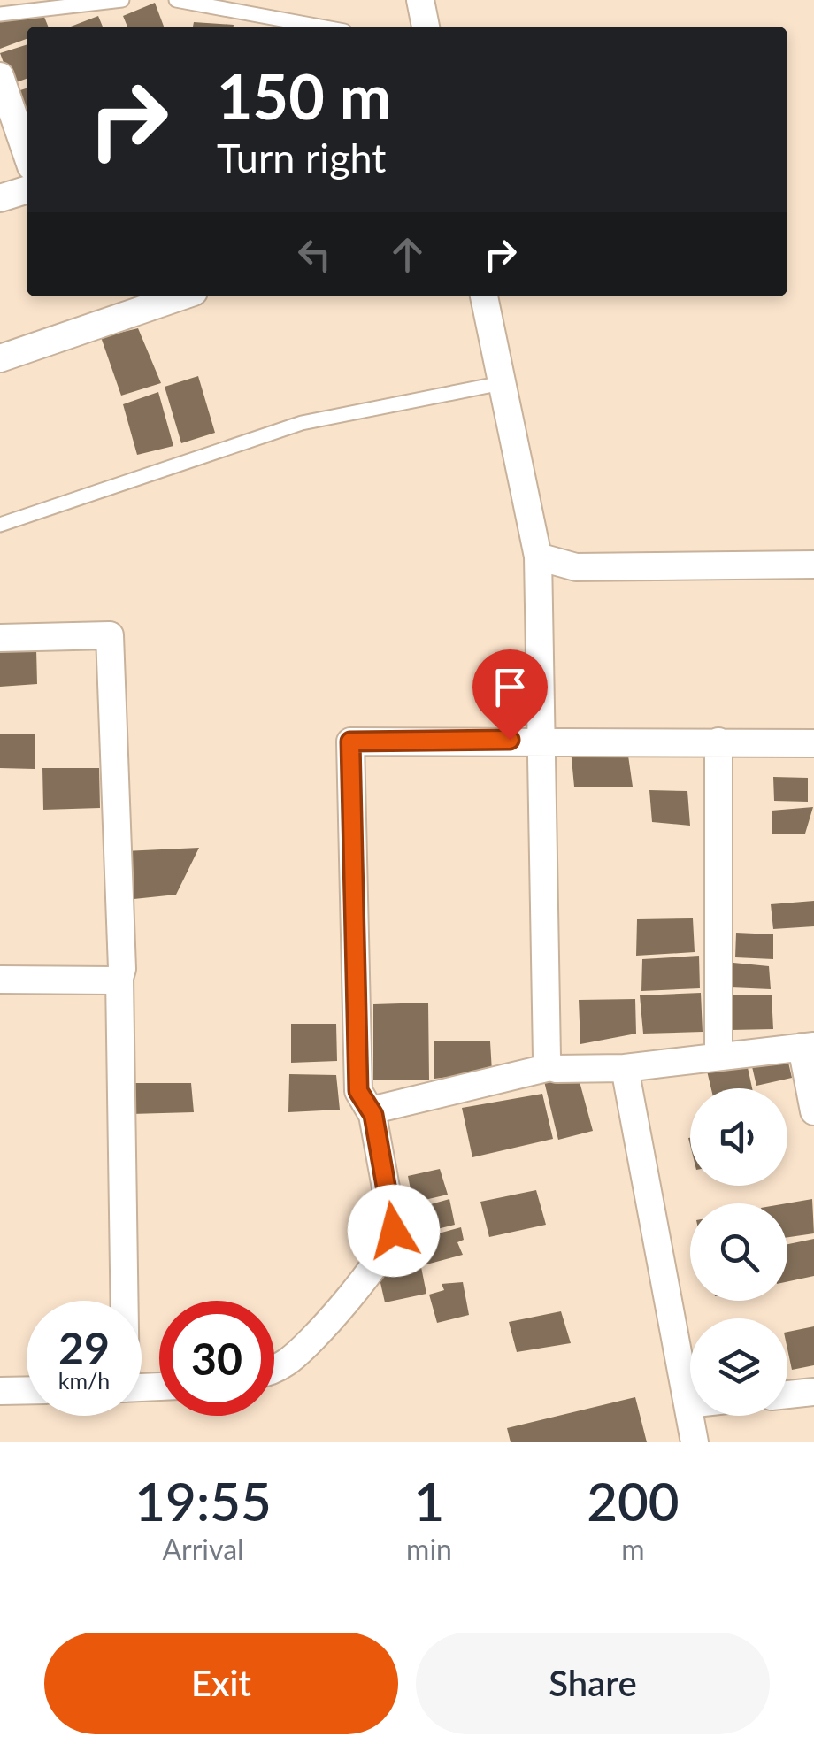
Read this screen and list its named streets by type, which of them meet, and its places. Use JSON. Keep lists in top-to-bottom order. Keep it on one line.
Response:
{"page":{"turn":["150 m","Turn right"],"speed":"29 km/h","limit":"30","eta":["19:55","Arrival","1","min","200","m"],"buttons":["Exit","Share"]}}
